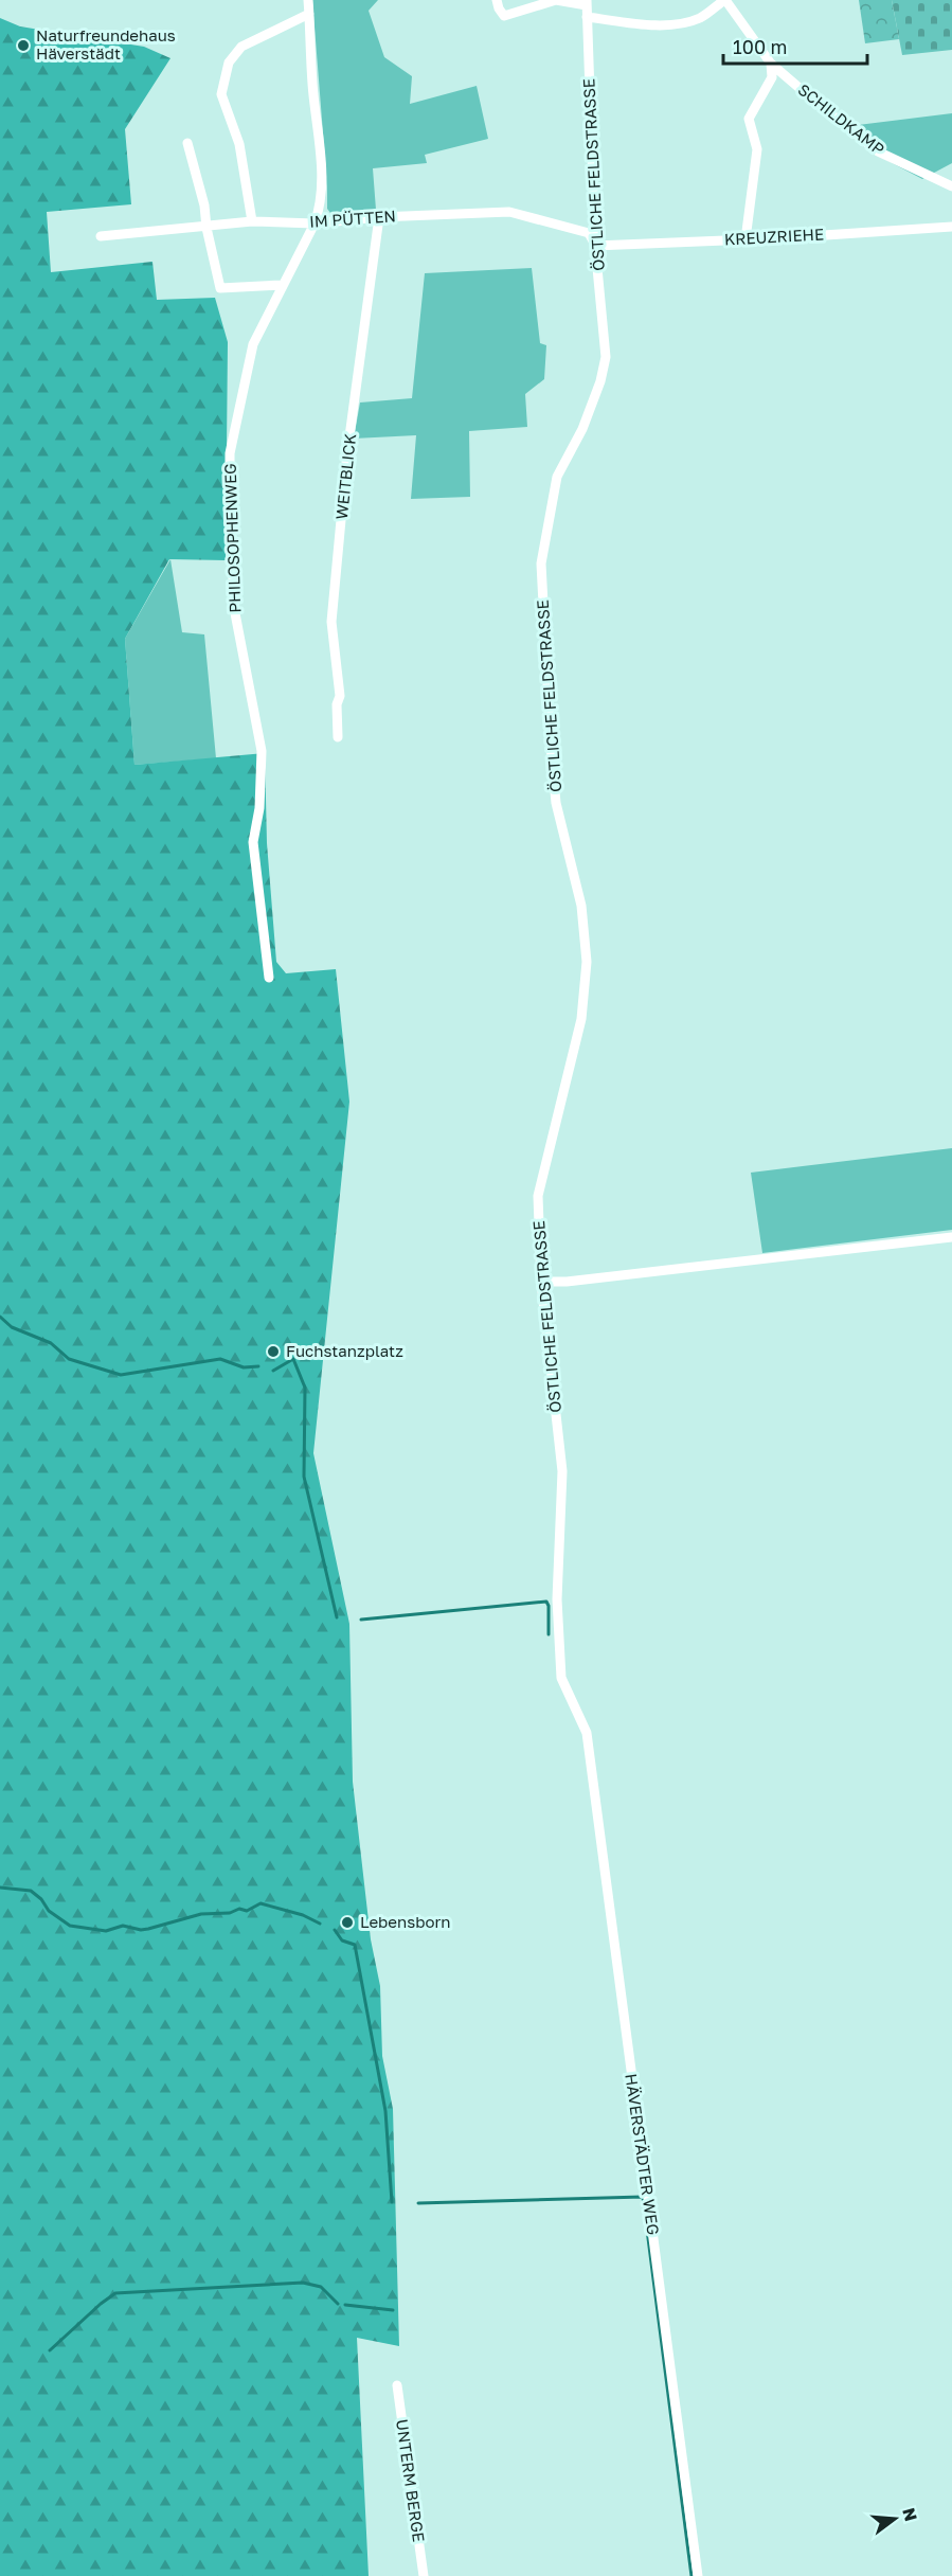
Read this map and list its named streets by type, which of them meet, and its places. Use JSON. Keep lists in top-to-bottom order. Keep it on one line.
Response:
{"streets":{"street":["SCHILDKAMP","ÖSTLICHE FELDSTRASSE","IM PÜTTEN","KREUZRIEHE","WEITBLICK","PHILOSOPHENWEG","HÄVERSTÄDTER WEG","UNTERM BERGE"]},"crossings":[["ÖSTLICHE FELDSTRASSE","IM PÜTTEN"],["ÖSTLICHE FELDSTRASSE","KREUZRIEHE"],["ÖSTLICHE FELDSTRASSE","HÄVERSTÄDTER WEG"],["IM PÜTTEN","KREUZRIEHE"],["IM PÜTTEN","WEITBLICK"],["IM PÜTTEN","PHILOSOPHENWEG"]],"places":["Naturfreundehaus Häverstädt","Fuchstanzplatz","Lebensborn"],"scale_bar":"100 m","north":"right"}
